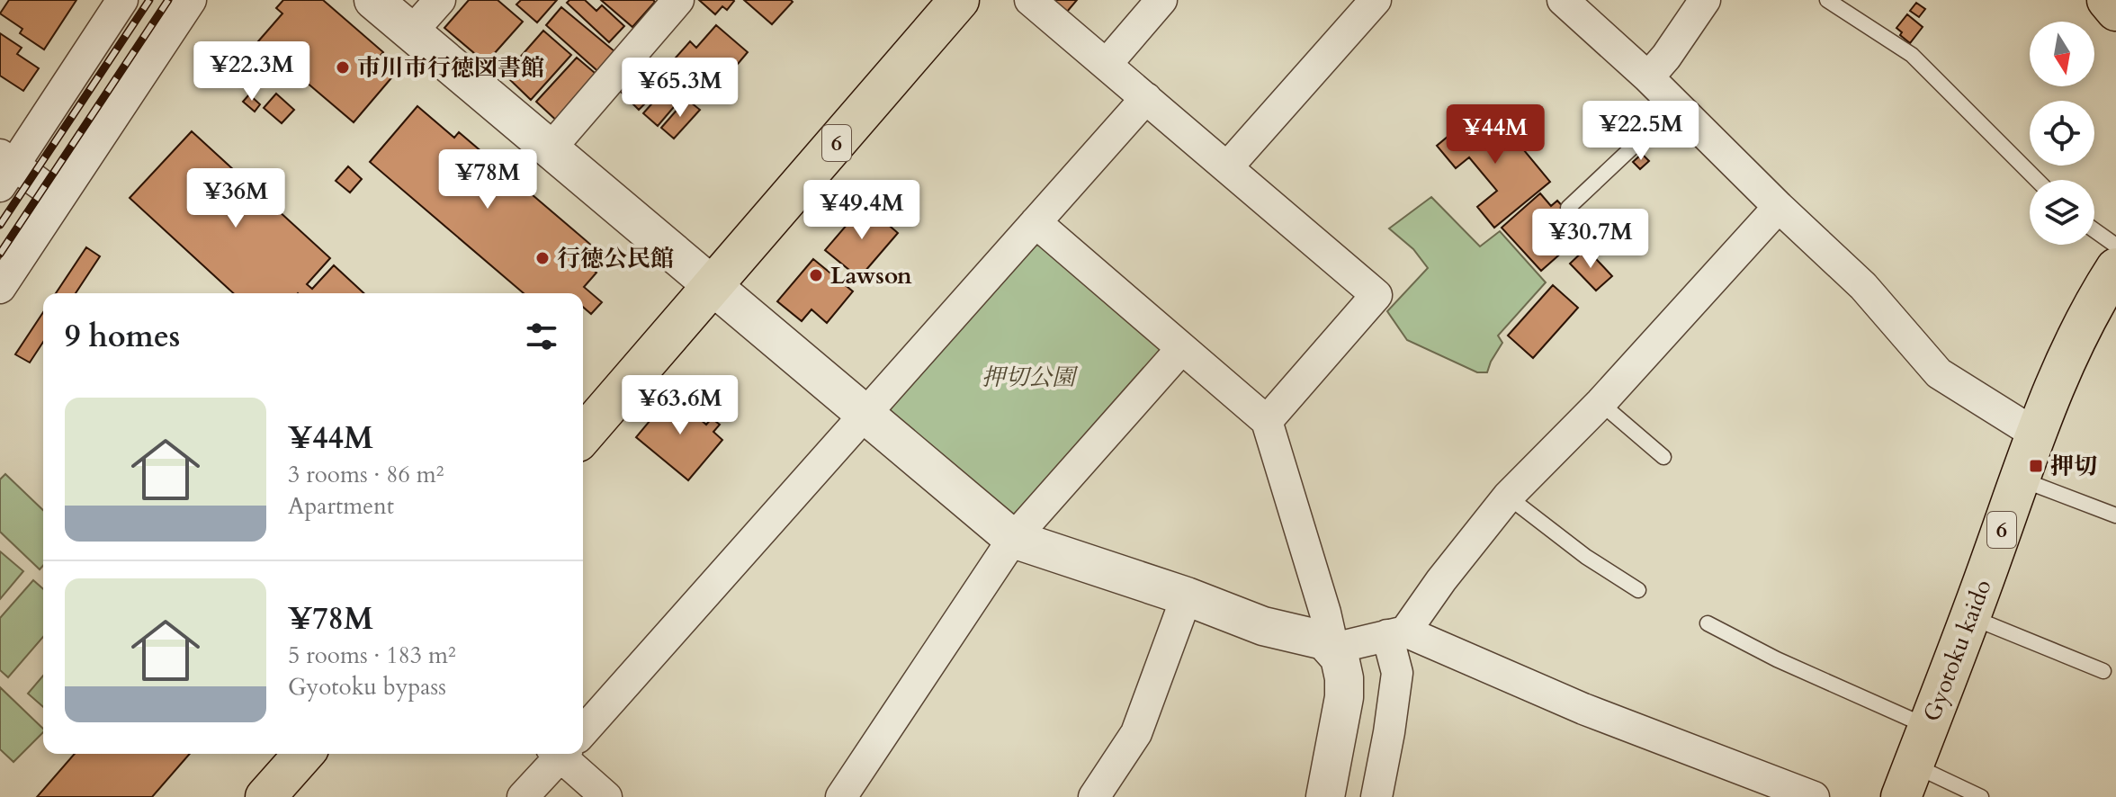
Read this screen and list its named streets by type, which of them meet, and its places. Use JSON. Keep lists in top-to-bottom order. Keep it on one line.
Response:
{"streets":{"main road":["6","Gyotoku kaido"]},"parks":["押切公園"],"places":{"other":["市川市行徳図書館","行徳公民館","Lawson"],"transit":["押切"]},"north":"bottom","page":{"price":["¥22.3M","¥65.3M","¥22.5M","¥44M","¥78M","¥36M","¥49.4M","¥30.7M","¥63.6M"],"heading":"9 homes","list":[{"name":"¥44M","note":"3 rooms · 86 m² · Apartment"},{"name":"¥78M","note":"5 rooms · 183 m² · Gyotoku bypass"}]}}
